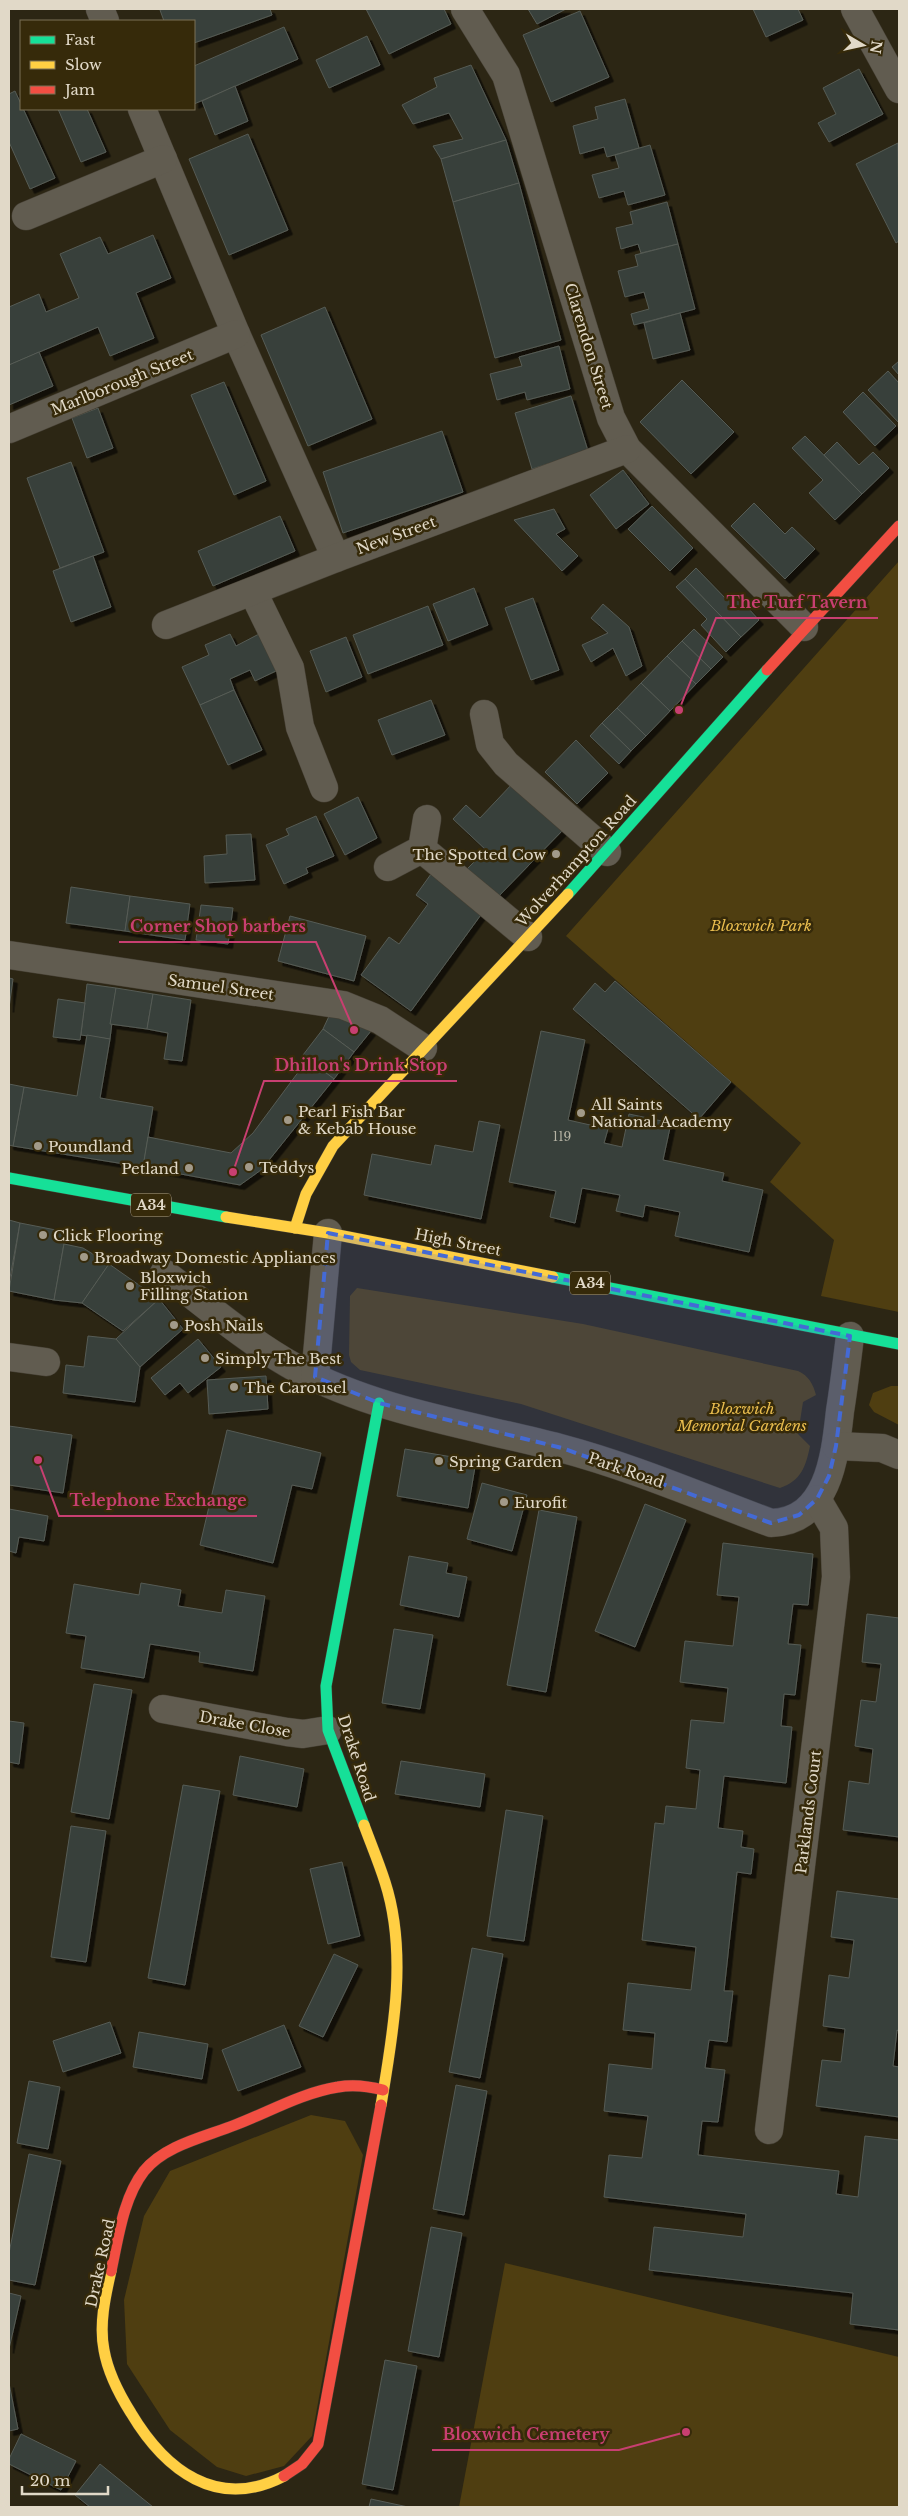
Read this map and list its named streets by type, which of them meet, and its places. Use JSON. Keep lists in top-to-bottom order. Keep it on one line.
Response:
{"streets":{"main road":["Wolverhampton Road","A34","High Street","Drake Road"],"street":["Clarendon Street","Marlborough Street","New Street","Samuel Street","Park Road","Drake Close","Parklands Court"]},"crossings":[["Clarendon Street","New Street"],["Clarendon Street","Wolverhampton Road"],["Wolverhampton Road","Samuel Street"],["Wolverhampton Road","High Street"],["High Street","Park Road"],["Park Road","Drake Road"],["Park Road","Parklands Court"],["Drake Close","Drake Road"]],"parks":["Bloxwich Park","Bloxwich Memorial Gardens"],"places":["The Turf Tavern","The Spotted Cow","Corner Shop barbers","All Saints National Academy","Pearl Fish Bar & Kebab House","Poundland","Teddys","Petland","Dhillon's Drink Stop","Click Flooring","Broadway Domestic Appliances","Bloxwich Filling Station","Posh Nails","Simply The Best","The Carousel","Telephone Exchange","Spring Garden","Eurofit","Bloxwich Cemetery"],"house_numbers":["119"],"legend":["Fast","Slow","Jam"],"scale_bar":"20 m","north":"right"}
